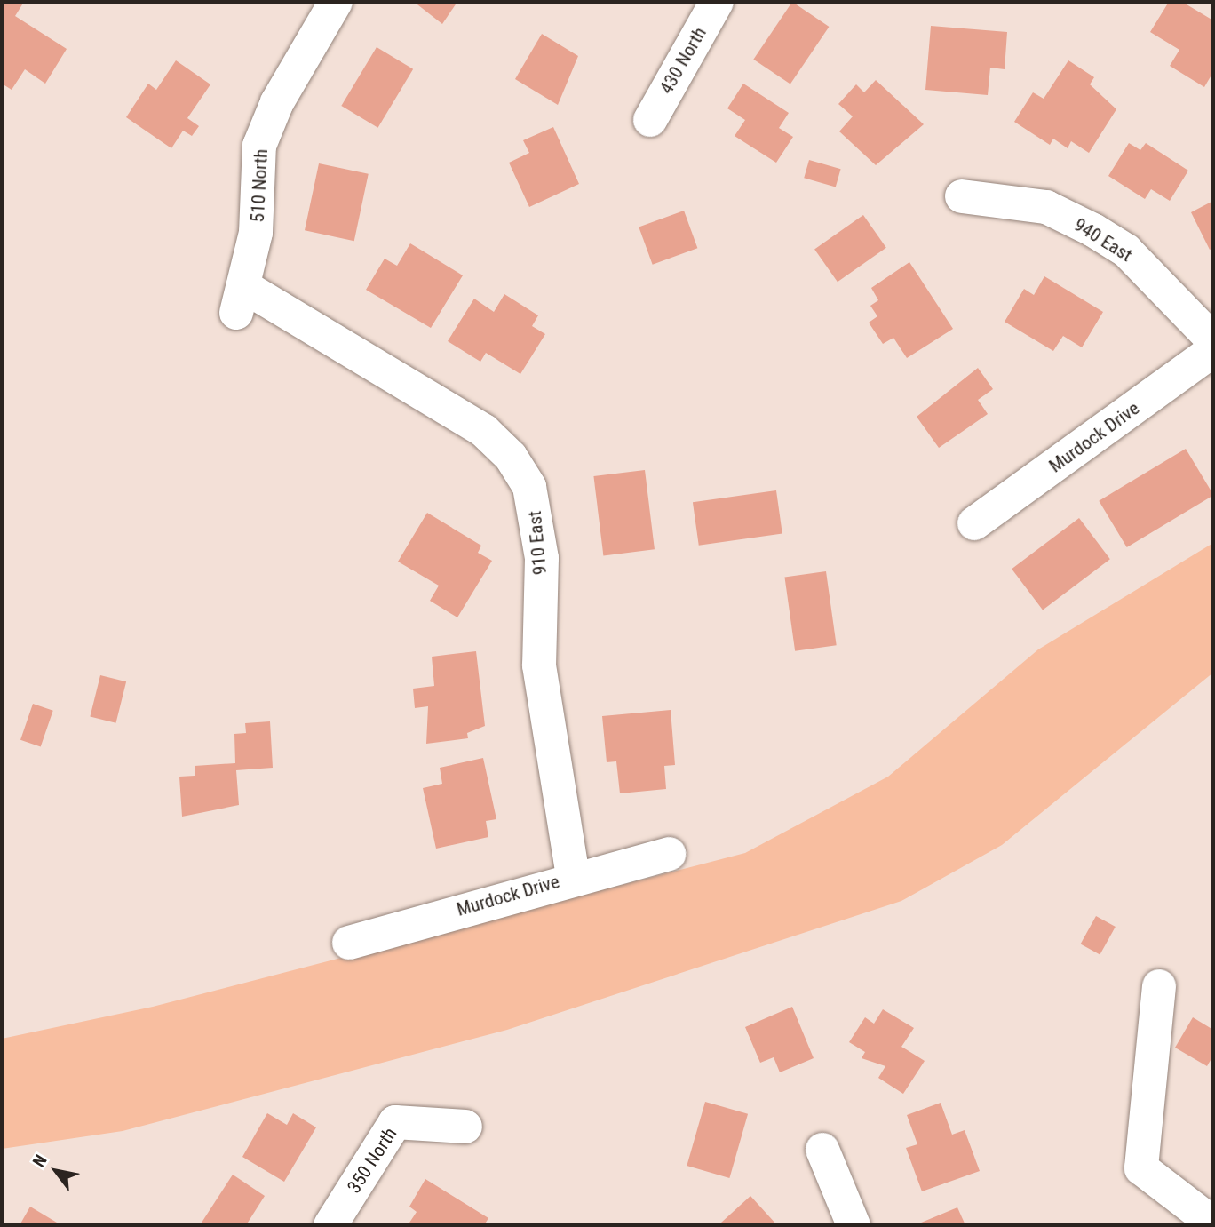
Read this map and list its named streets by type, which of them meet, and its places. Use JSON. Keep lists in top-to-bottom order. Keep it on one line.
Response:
{"streets":{"street":["430 North","510 North","940 East","Murdock Drive","910 East","350 North"]},"crossings":[["510 North","910 East"],["Murdock Drive","910 East"]],"north":"top left"}
